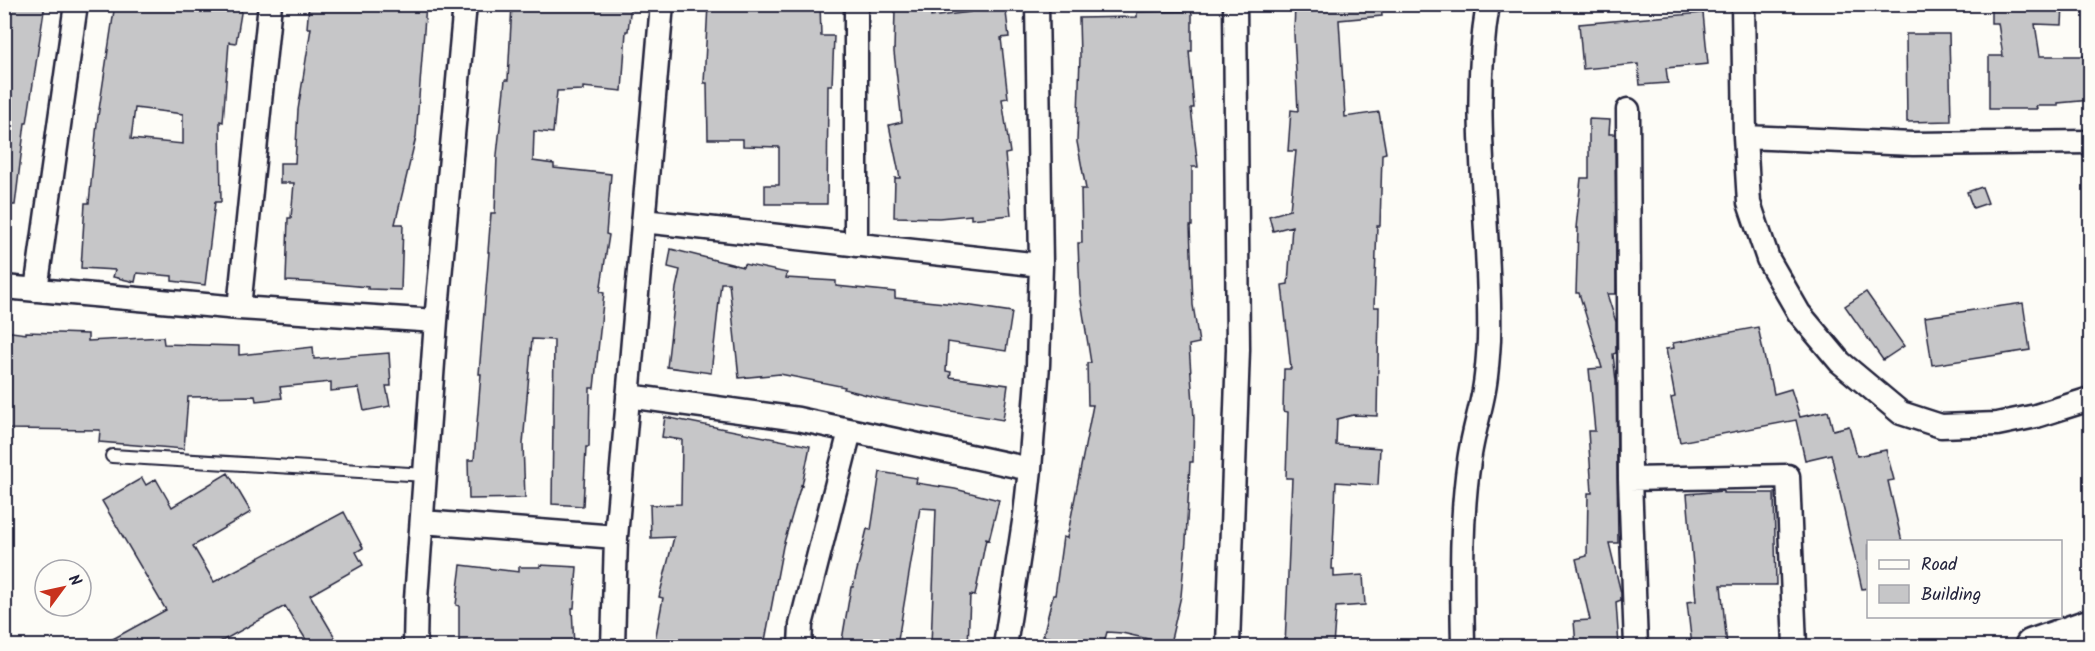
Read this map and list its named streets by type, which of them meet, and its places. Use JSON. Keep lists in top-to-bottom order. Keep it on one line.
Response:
{"legend":["Road","Building"],"north":"top right"}
